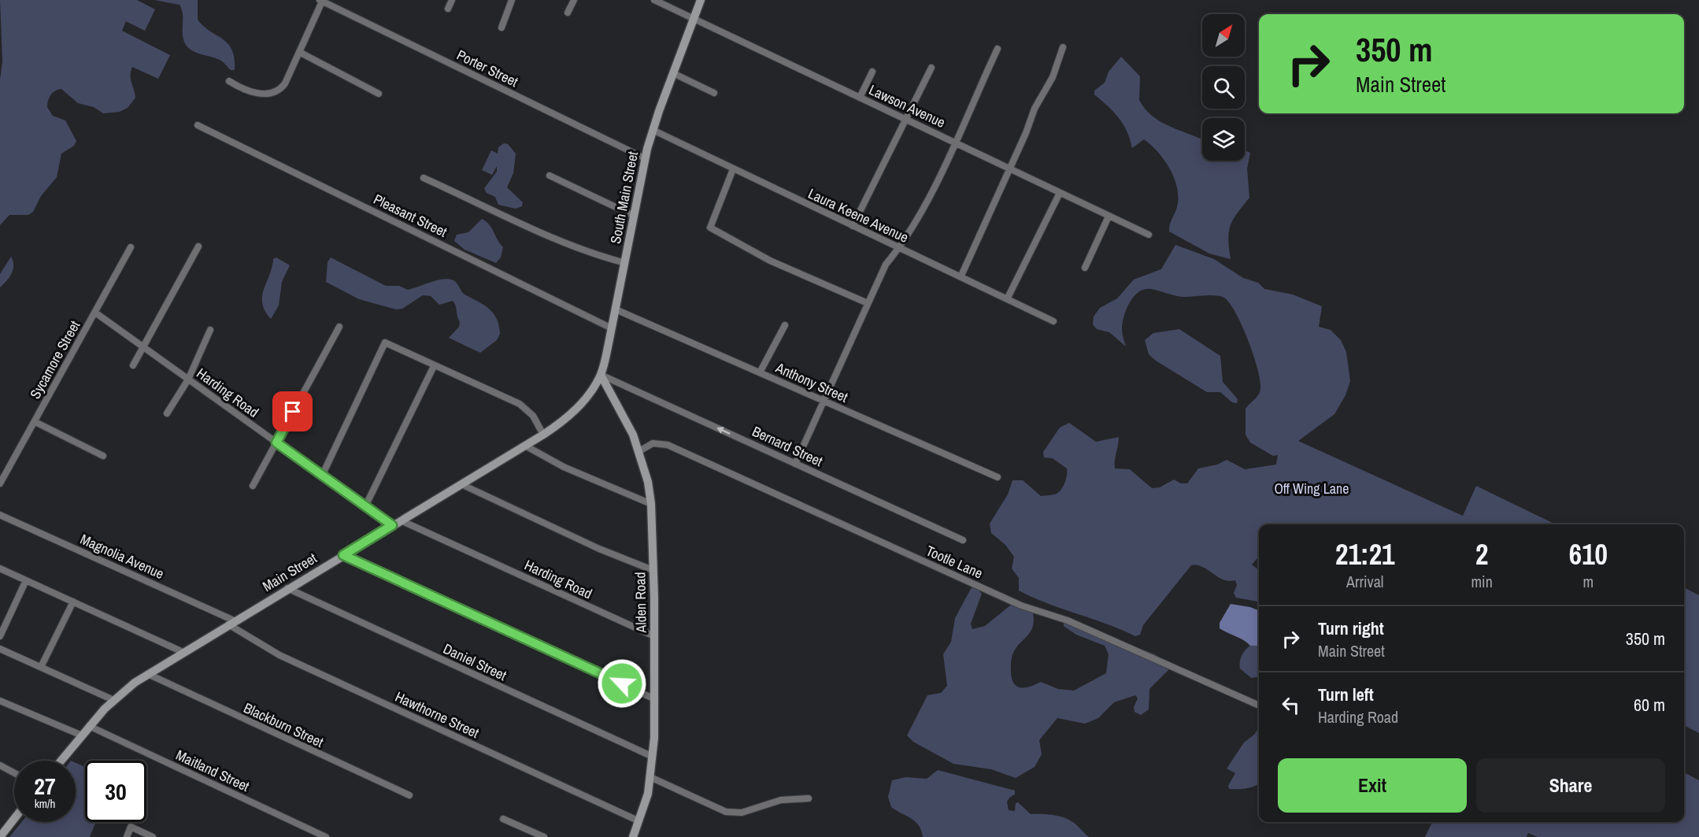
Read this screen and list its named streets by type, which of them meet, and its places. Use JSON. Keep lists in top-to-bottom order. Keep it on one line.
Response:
{"streets":{"main road":["South Main Street","Main Street","Alden Road"],"street":["Porter Street","Lawson Avenue","Pleasant Street","Laura Keene Avenue","Sycamore Street","Anthony Street","Harding Road","Bernard Street","Magnolia Avenue","Tootle Lane","Daniel Street","Hawthorne Street","Blackburn Street","Maitland Street"]},"crossings":[["Porter Street","South Main Street"],["Lawson Avenue","South Main Street"],["South Main Street","Pleasant Street"],["South Main Street","Laura Keene Avenue"],["South Main Street","Anthony Street"],["South Main Street","Bernard Street"],["South Main Street","Main Street"],["South Main Street","Alden Road"],["Sycamore Street","Harding Road"],["Harding Road","Main Street"],["Harding Road","Alden Road"],["Bernard Street","Alden Road"],["Magnolia Avenue","Main Street"],["Magnolia Avenue","Hawthorne Street"],["Tootle Lane","Alden Road"],["Main Street","Daniel Street"],["Main Street","Hawthorne Street"],["Main Street","Blackburn Street"],["Main Street","Maitland Street"],["Alden Road","Daniel Street"],["Alden Road","Hawthorne Street"]],"one_way":["Bernard Street"],"parks":["Off Wing Lane"],"north":"top right","page":{"turn":["350 m","Main Street"],"eta":["21:21","Arrival","2","min","610","m"],"list":[{"name":"Turn right","note":"Main Street","value":"350 m"},{"name":"Turn left","note":"Harding Road","value":"60 m"}],"buttons":["Exit","Share"],"speed":"27 km/h","limit":"30"}}
